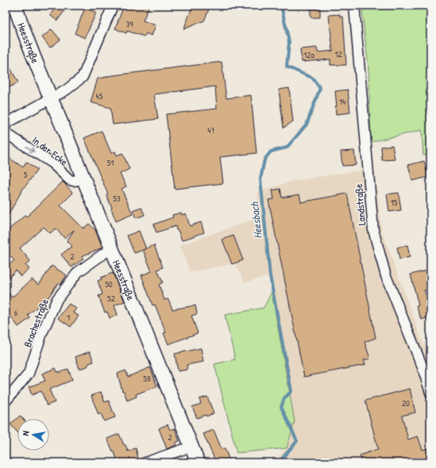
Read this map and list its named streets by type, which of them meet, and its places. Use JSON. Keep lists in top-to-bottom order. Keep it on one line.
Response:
{"streets":{"main road":["Heesstraße"],"street":["In der Ecke","Landstraße","Brachestraße"]},"crossings":[["Heesstraße","In der Ecke"],["Heesstraße","Brachestraße"]],"one_way":["In der Ecke"],"water":["Heesbach"],"house_numbers":["39","12","12a","45","14","47","51","5","53","15","2","50","52","6","1","58","20","2"],"north":"left"}
